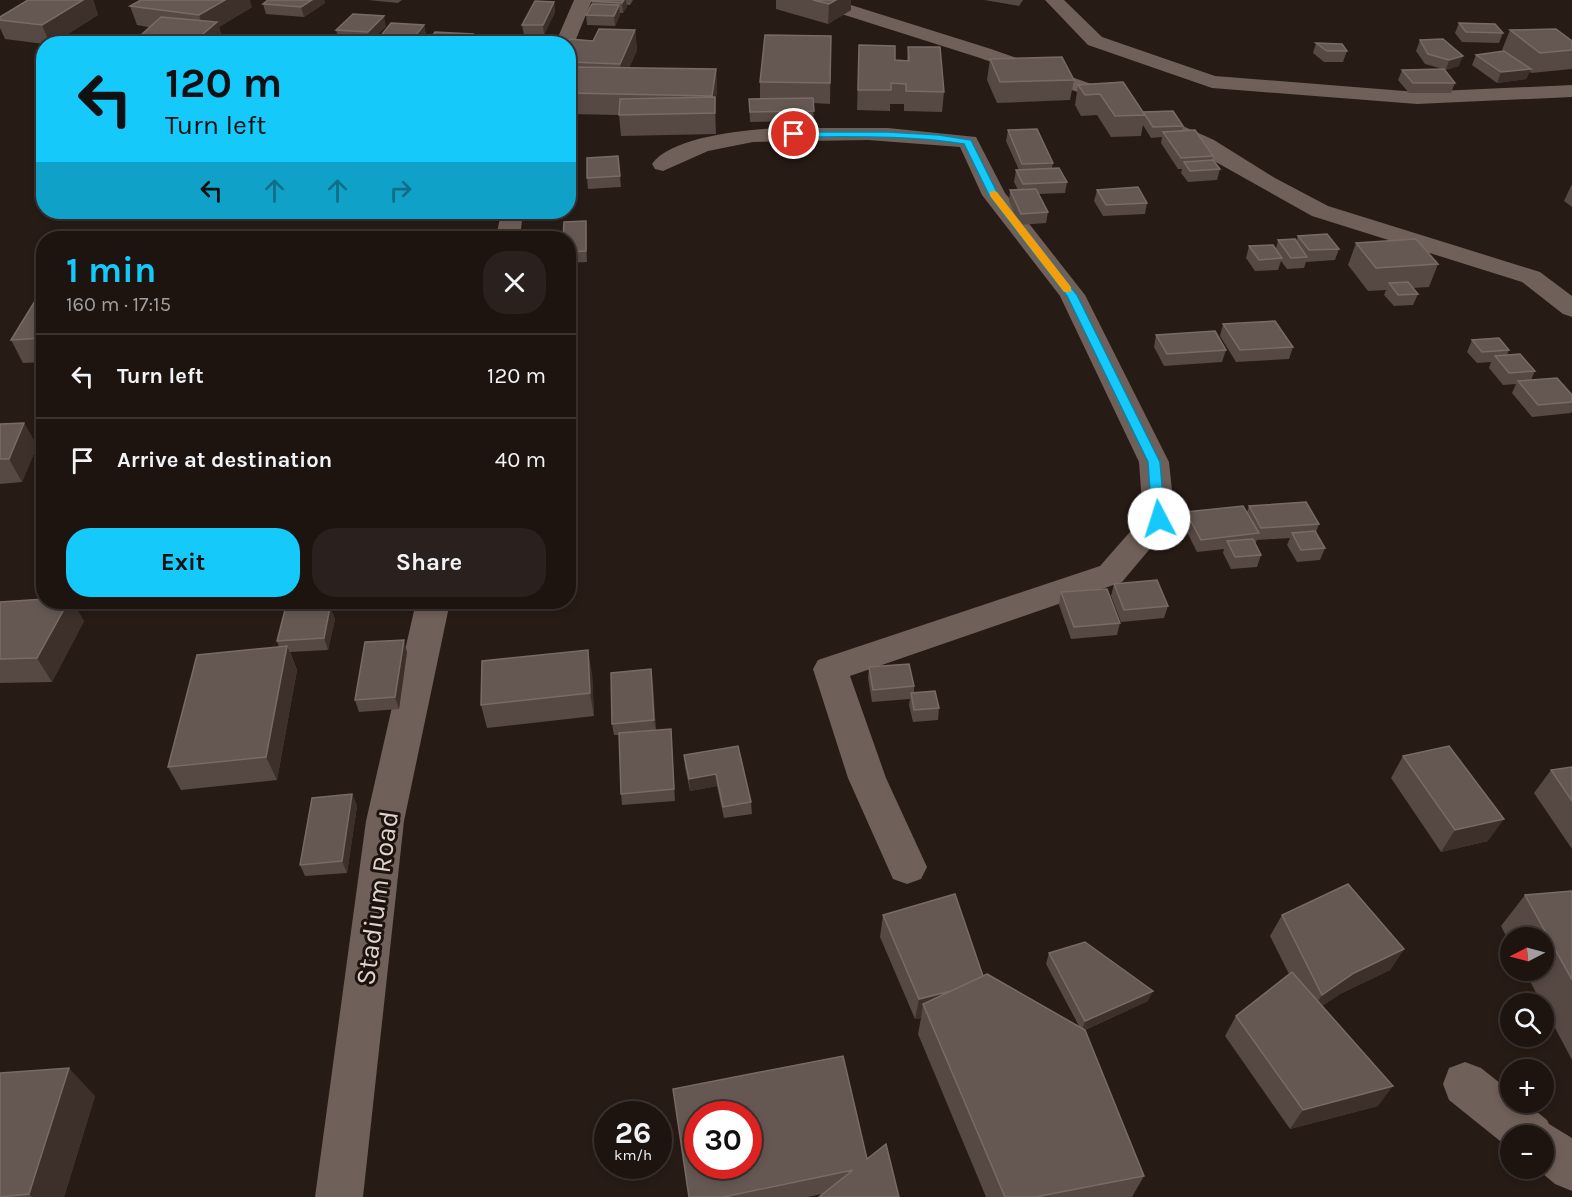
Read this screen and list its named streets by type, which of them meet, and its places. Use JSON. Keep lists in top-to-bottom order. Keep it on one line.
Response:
{"streets":{"street":["Stadium Road"]},"north":"left","page":{"turn":["120 m","Turn left"],"heading":["1 min","160 m · 17:15"],"list":[{"name":"Turn left","value":"120 m"},{"name":"Arrive at destination","value":"40 m"}],"buttons":["Exit","Share"],"map_buttons":["+","−"],"speed":"26 km/h","limit":"30"}}
